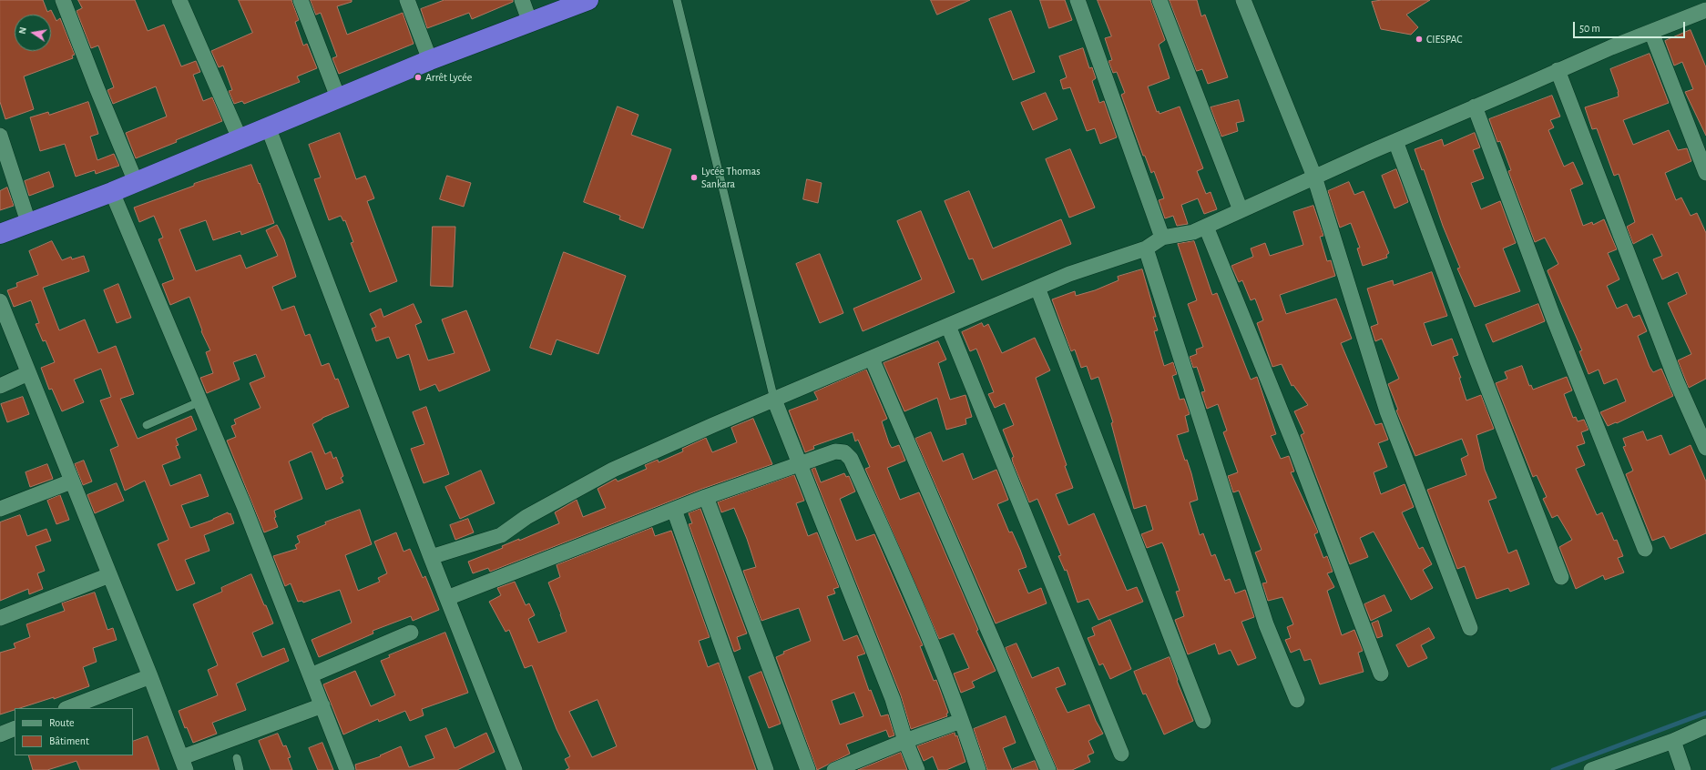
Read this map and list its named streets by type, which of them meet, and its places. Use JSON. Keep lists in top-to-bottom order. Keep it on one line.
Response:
{"places":["CIESPAC","Arrêt Lycée","Lycée Thomas Sankara"],"legend":["Route","Bâtiment"],"scale_bar":"50 m","north":"left"}
